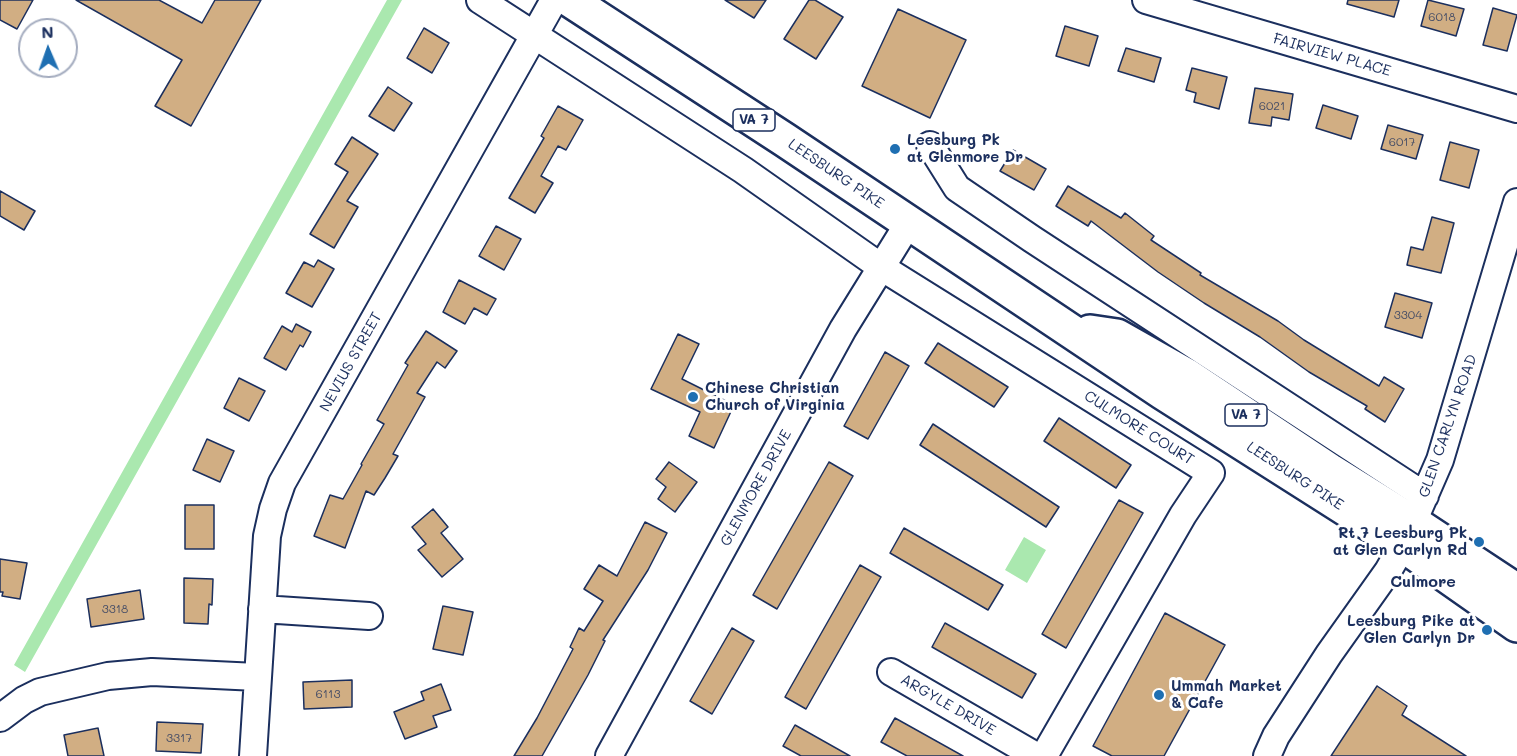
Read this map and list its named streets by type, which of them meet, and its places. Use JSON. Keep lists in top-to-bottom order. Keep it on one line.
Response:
{"streets":{"main road":["VA 7","LEESBURG PIKE"],"street":["FAIRVIEW PLACE","NEVIUS STREET","GLEN CARLYN ROAD","CULMORE COURT","GLENMORE DRIVE","ARGYLE DRIVE"]},"crossings":[["LEESBURG PIKE","GLEN CARLYN ROAD"],["LEESBURG PIKE","GLENMORE DRIVE"],["CULMORE COURT","GLENMORE DRIVE"]],"districts":["Culmore"],"places":["Leesburg Pk at Glenmore Dr","Chinese Christian Church of Virginia","Rt 7 Leesburg Pk at Glen Carlyn Rd","Leesburg Pike at Glen Carlyn Dr","Ummah Market & Cafe"],"house_numbers":["6018","6021","6017","3304","3318","6113","3317"],"north":"top"}
